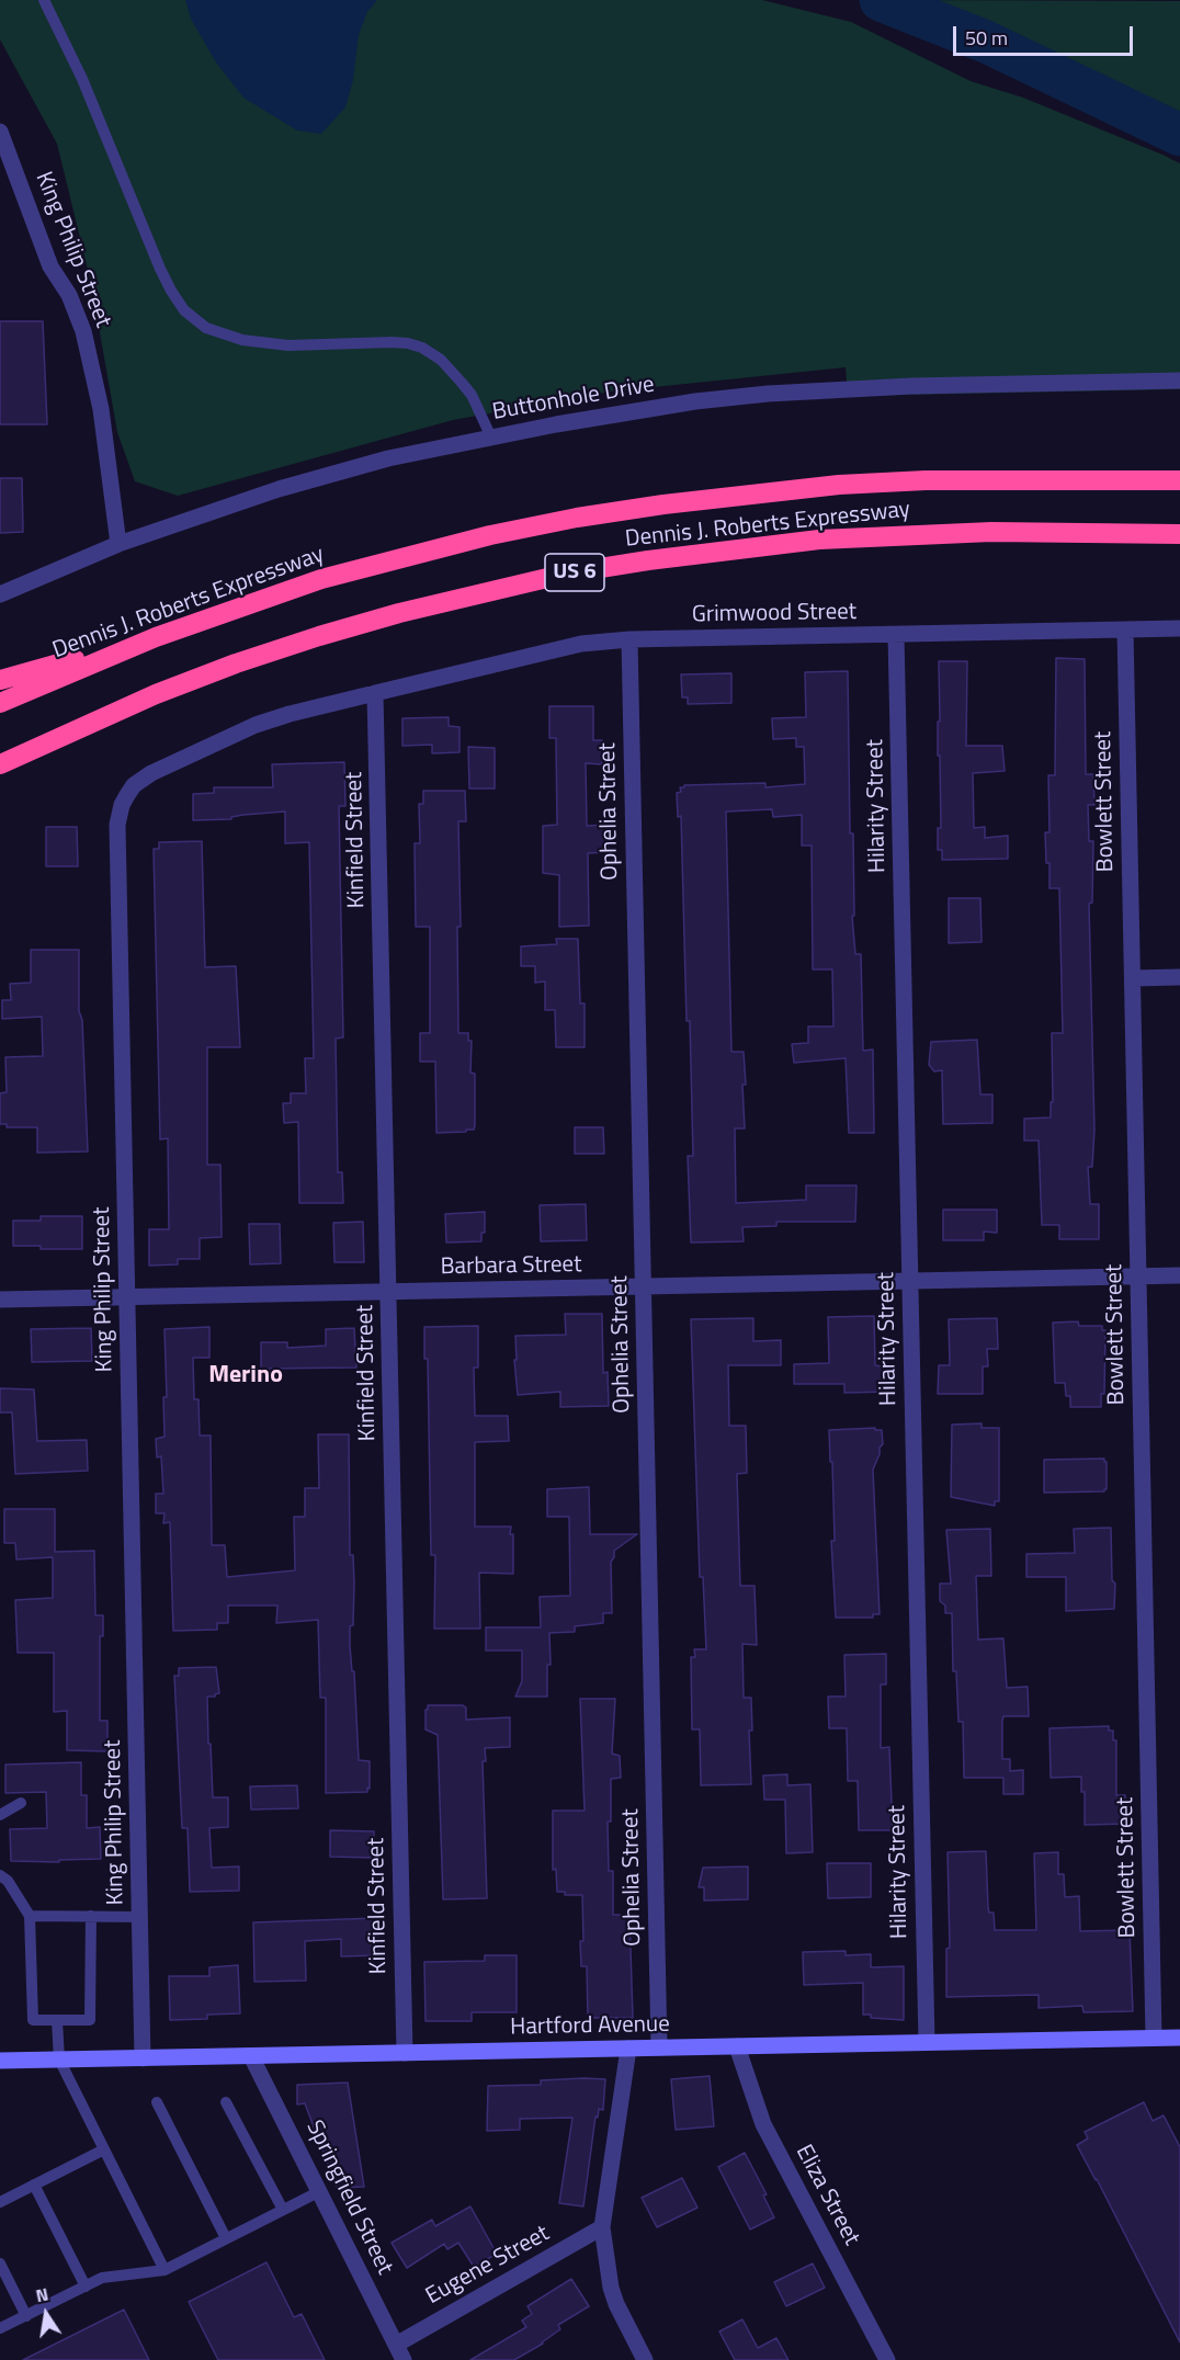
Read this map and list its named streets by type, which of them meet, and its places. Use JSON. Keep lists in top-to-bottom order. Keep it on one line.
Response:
{"streets":{"highway":["Dennis J. Roberts Expressway","US 6"],"main road":["Hartford Avenue"],"street":["King Philip Street","Buttonhole Drive","Grimwood Street","Bowlett Street","Hilarity Street","Ophelia Street","Kinfield Street","Barbara Street","Eliza Street","Springfield Street","Eugene Street"]},"crossings":[["King Philip Street","Buttonhole Drive"],["King Philip Street","Grimwood Street"],["King Philip Street","Kinfield Street"],["King Philip Street","Barbara Street"],["King Philip Street","Hartford Avenue"],["Grimwood Street","Bowlett Street"],["Grimwood Street","Hilarity Street"],["Grimwood Street","Ophelia Street"],["Grimwood Street","Kinfield Street"],["Bowlett Street","Barbara Street"],["Bowlett Street","Hartford Avenue"],["Hilarity Street","Barbara Street"],["Hilarity Street","Hartford Avenue"],["Ophelia Street","Barbara Street"],["Ophelia Street","Hartford Avenue"],["Kinfield Street","Barbara Street"],["Kinfield Street","Hartford Avenue"],["Hartford Avenue","Eliza Street"],["Hartford Avenue","Springfield Street"],["Springfield Street","Eugene Street"]],"districts":["Merino"],"scale_bar":"50 m","north":"top"}
